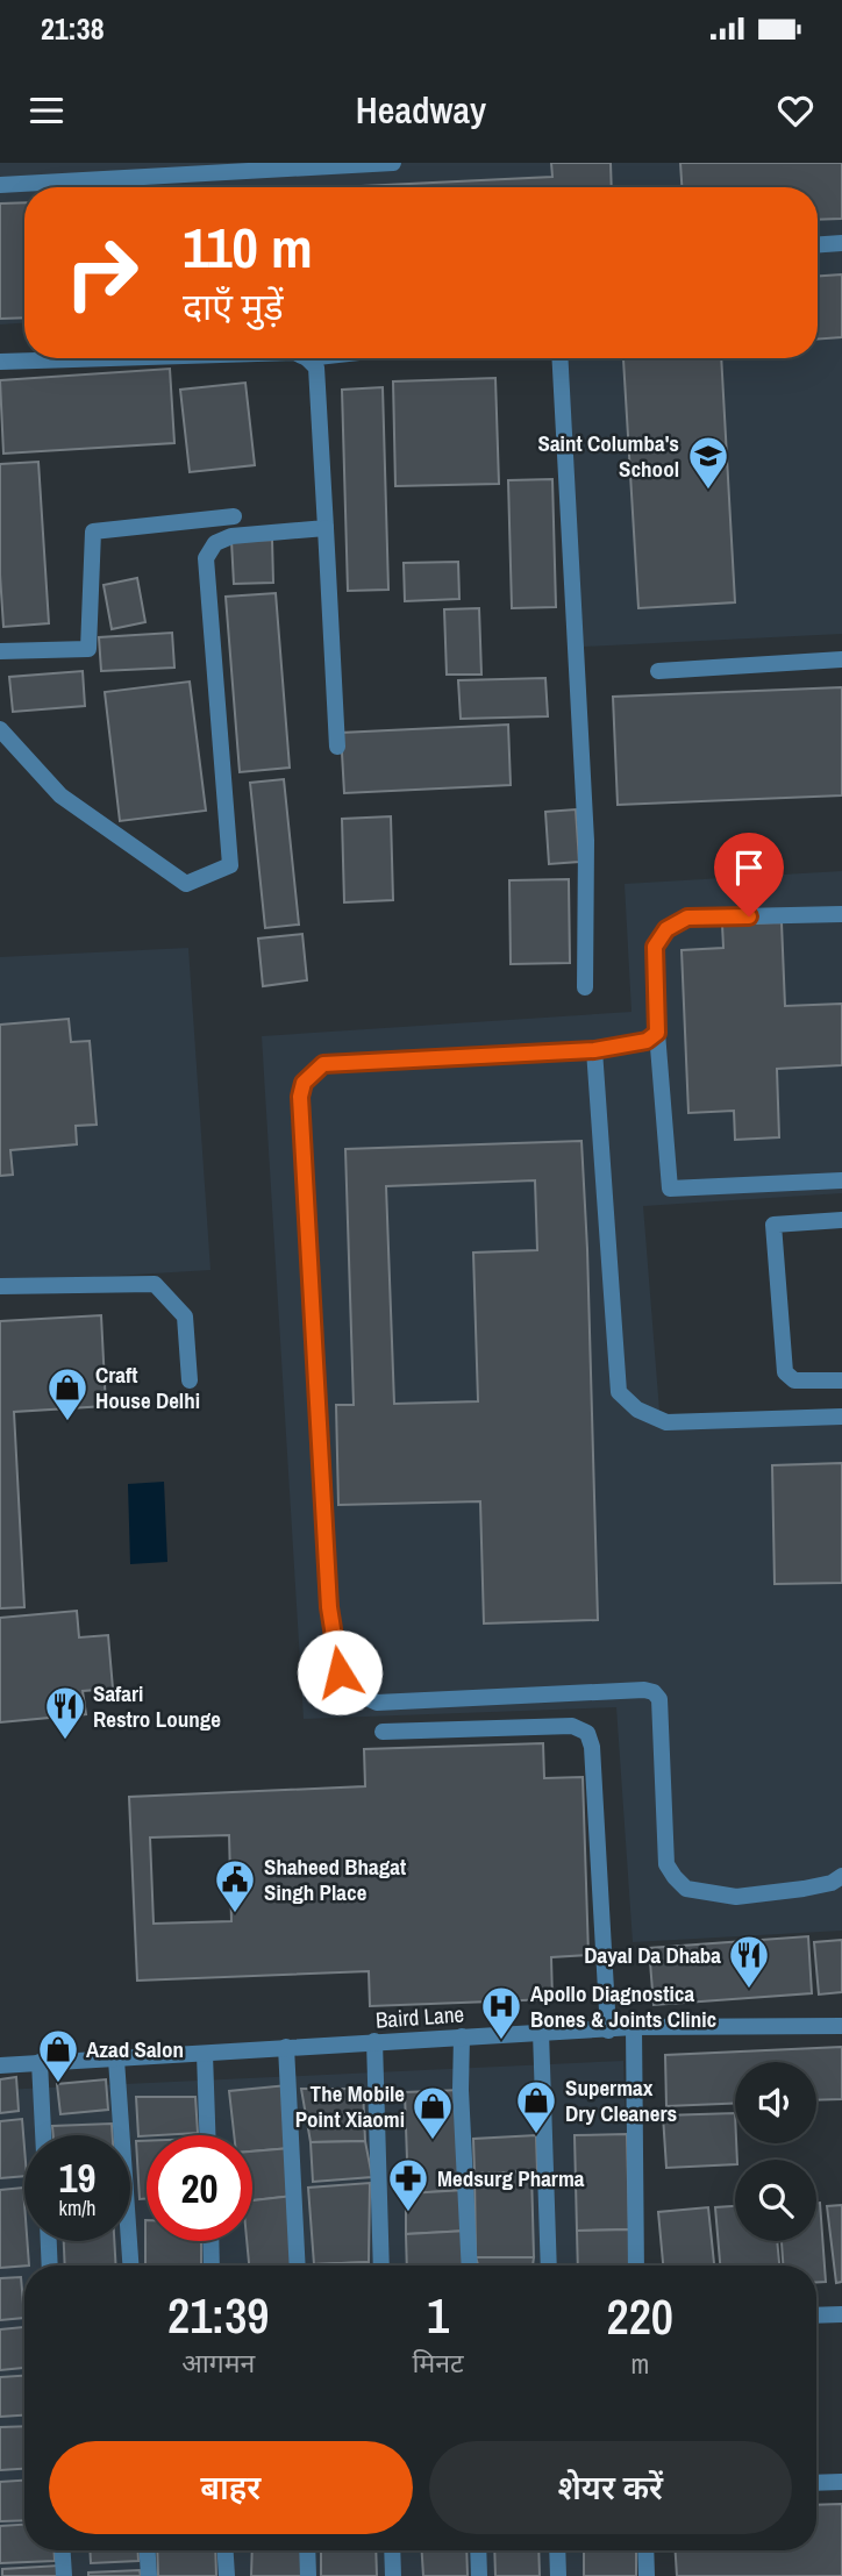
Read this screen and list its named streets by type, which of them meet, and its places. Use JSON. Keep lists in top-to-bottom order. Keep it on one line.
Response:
{"streets":{"street":["Baird Lane"]},"places":{"school or university":["Saint Columba's School"],"shop":["Craft House Delhi","Azad Salon","Supermax Dry Cleaners","The Mobile Point Xiaomi"],"restaurant":["Safari Restro Lounge","Dayal Da Dhaba"],"public building":["Shaheed Bhagat Singh Place"],"hospital":["Apollo Diagnostica Bones & Joints Clinic"],"pharmacy":["Medsurg Pharma"]},"page":{"status":"21:38","header":"Headway","turn":["110 m","दाएँ मुड़ें"],"speed":"19 km/h","limit":"20","eta":["21:39","आगमन","1","मिनट","220","m"],"buttons":["बाहर","शेयर करें"]}}
